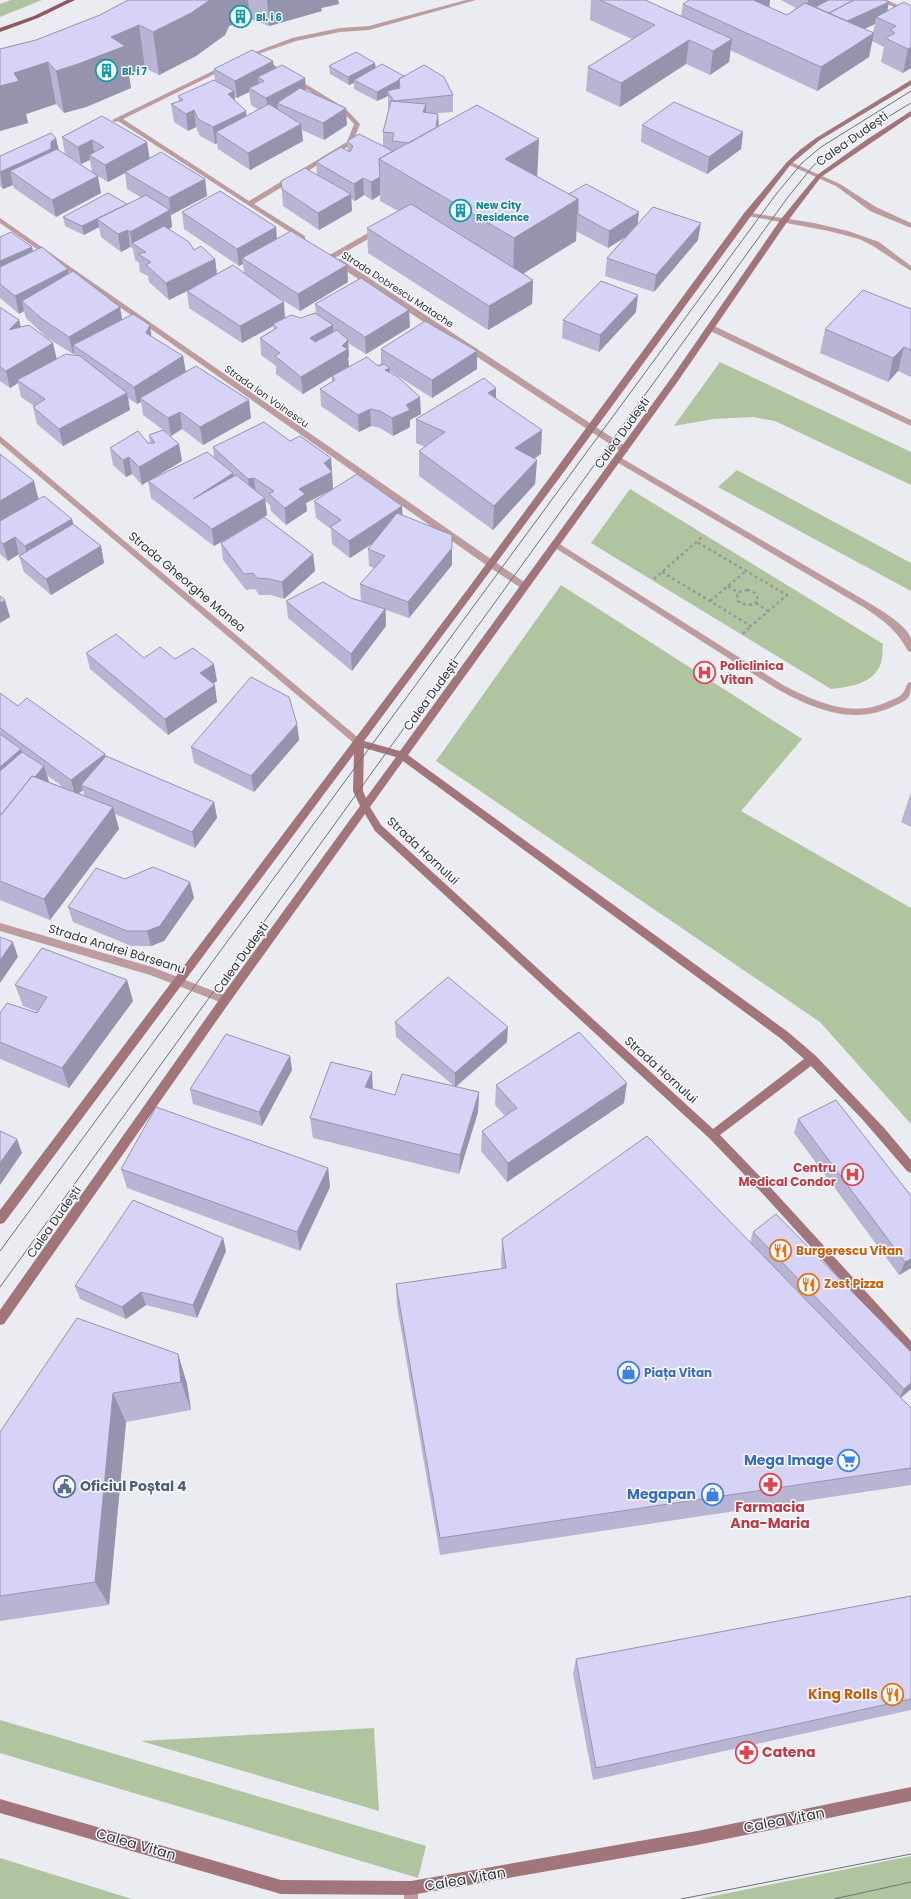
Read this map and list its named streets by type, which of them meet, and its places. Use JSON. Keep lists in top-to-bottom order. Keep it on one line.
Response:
{"streets":{"main road":["Calea Dudești","Strada Hornului","Calea Vitan"],"street":["Strada Dobrescu Matache","Strada Ion Voinescu","Strada Gheorghe Manea","Strada Andrei Bârseanu"]},"crossings":[["Calea Dudești","Strada Dobrescu Matache"],["Calea Dudești","Strada Ion Voinescu"],["Calea Dudești","Strada Gheorghe Manea"],["Calea Dudești","Strada Hornului"],["Calea Dudești","Strada Andrei Bârseanu"],["Strada Gheorghe Manea","Strada Hornului"]],"places":{"building":["Bl. i 6","Bl. i 7","New City Residence"],"hospital":["Policlinica Vitan","Centru Medical Condor"],"restaurant":["Burgerescu Vitan","Zest Pizza","King Rolls"],"shop":["Piața Vitan","Megapan"],"supermarket":["Mega Image"],"pharmacy":["Farmacia Ana-Maria","Catena"],"public building":["Oficiul Poștal 4"]}}
